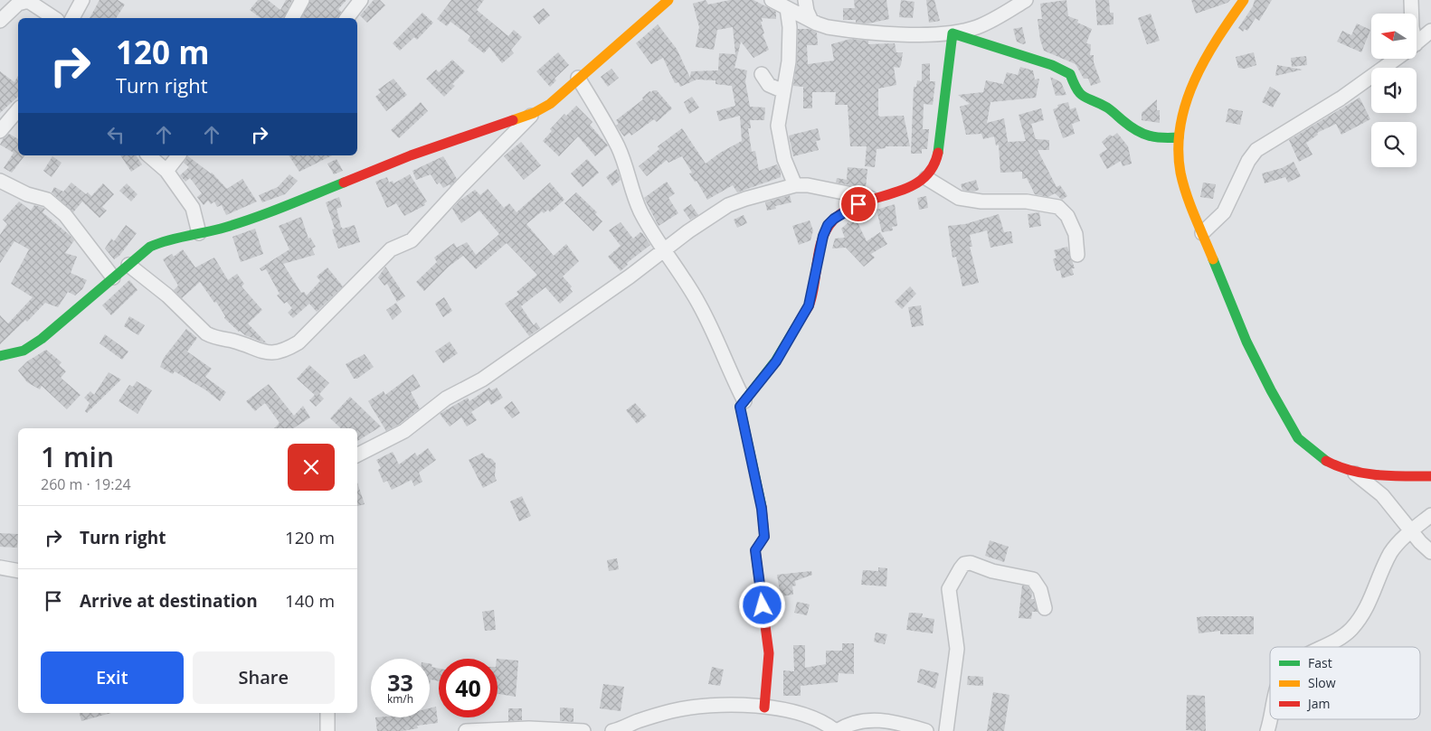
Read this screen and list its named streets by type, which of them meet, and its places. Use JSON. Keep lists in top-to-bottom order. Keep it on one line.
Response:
{"legend":["Fast","Slow","Jam"],"north":"left","page":{"turn":["120 m","Turn right"],"heading":["1 min","260 m · 19:24"],"list":[{"name":"Turn right","value":"120 m"},{"name":"Arrive at destination","value":"140 m"}],"buttons":["Exit","Share"],"speed":"33 km/h","limit":"40"}}
